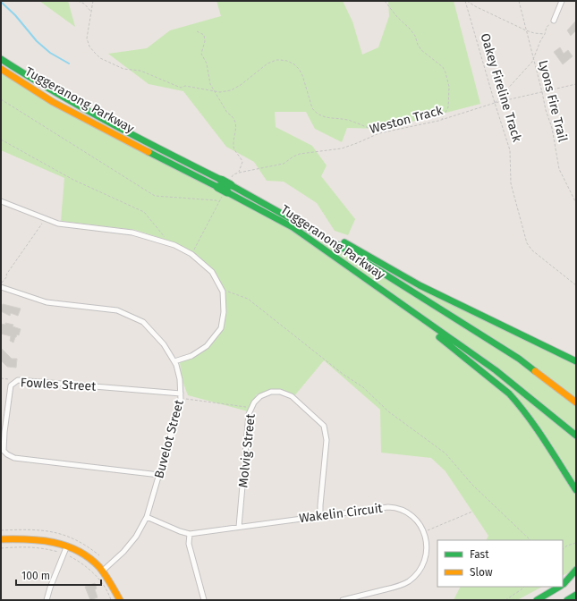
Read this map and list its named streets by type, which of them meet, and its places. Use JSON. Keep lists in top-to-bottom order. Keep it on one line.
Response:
{"streets":{"main road":["Tuggeranong Parkway"],"street":["Fowles Street","Buvelot Street","Molvig Street","Wakelin Circuit"],"path":["Oakey Fireline Track","Lyons Fire Trail","Weston Track"]},"crossings":[["Oakey Fireline Track","Weston Track"],["Tuggeranong Parkway","Weston Track"],["Lyons Fire Trail","Weston Track"],["Fowles Street","Buvelot Street"],["Buvelot Street","Wakelin Circuit"],["Molvig Street","Wakelin Circuit"]],"legend":["Fast","Slow"],"scale_bar":"100 m"}
